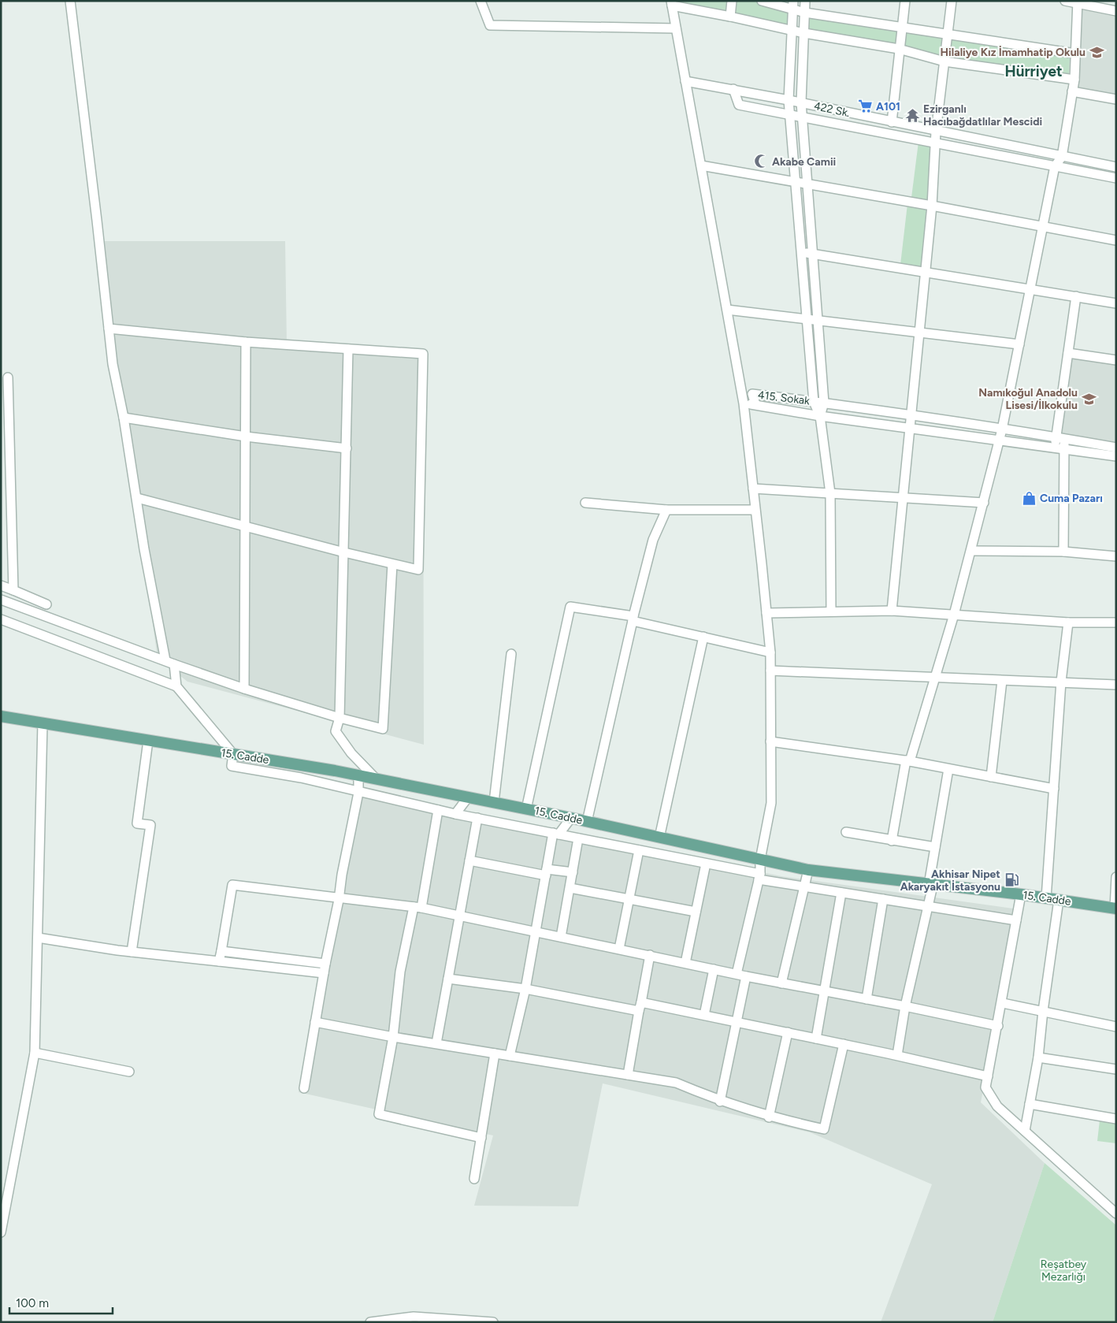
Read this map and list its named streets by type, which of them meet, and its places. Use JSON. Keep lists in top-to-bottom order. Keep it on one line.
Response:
{"streets":{"main road":["15. Cadde"],"street":["422 Sk.","415. Sokak"]},"districts":["Hürriyet"],"parks":["Reşatbey Mezarlığı"],"places":{"school or university":["Hilaliye Kız İmamhatip Okulu","Namıkoğul Anadolu Lisesi/İlkokulu"],"supermarket":["A101"],"temple":["Ezirganlı Hacıbağdatlılar Mescidi"],"mosque":["Akabe Camii"],"shop":["Cuma Pazarı"],"fuel station":["Akhisar Nipet Akaryakıt İstasyonu"]},"scale_bar":"100 m"}
